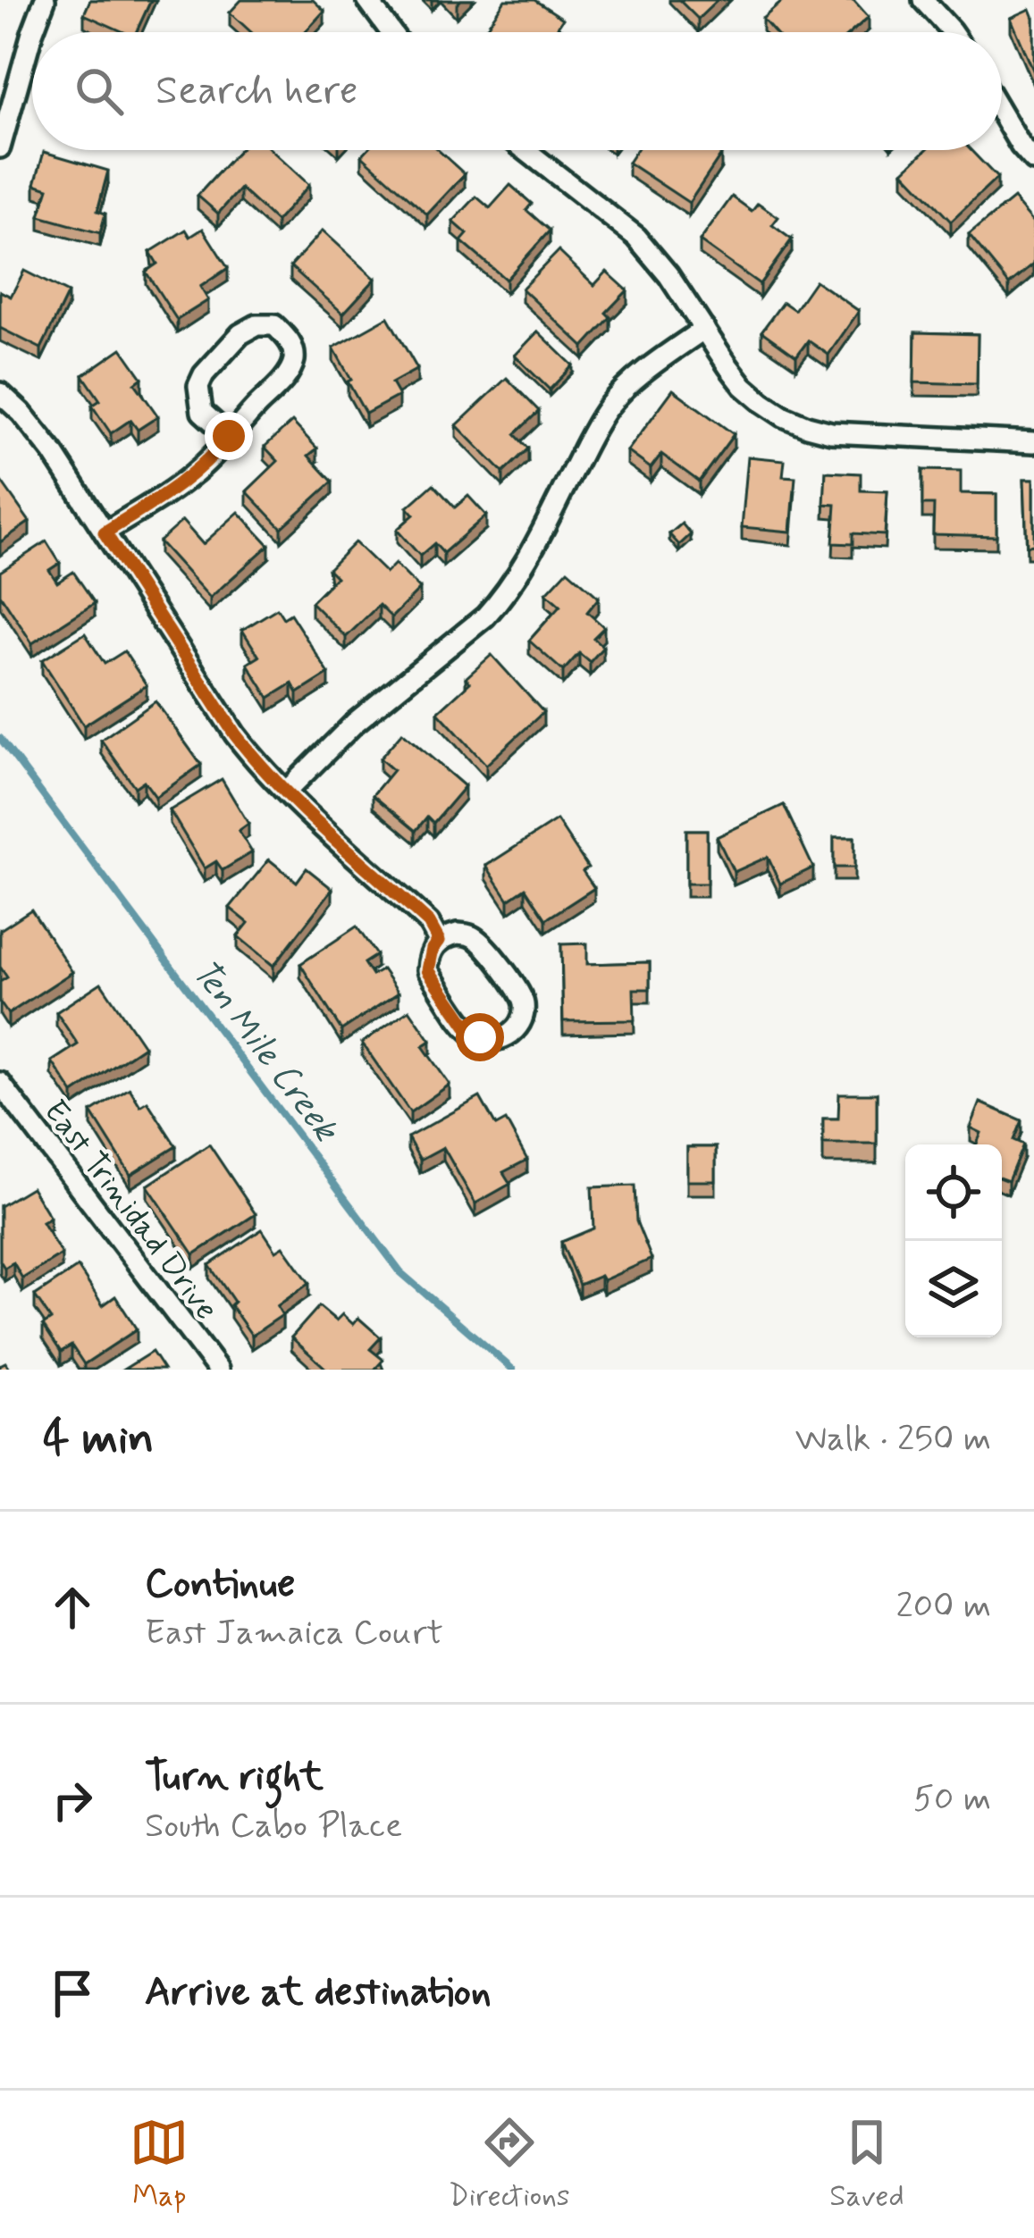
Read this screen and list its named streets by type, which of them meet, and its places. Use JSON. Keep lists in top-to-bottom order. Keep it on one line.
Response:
{"streets":{"street":["East Trinidad Drive"]},"water":["Ten Mile Creek"],"page":{"search":"Search here","heading":["4 min","Walk · 250 m"],"list":[["Continue","East Jamaica Court","200 m"],["Turn right","South Cabo Place","50 m"],"Arrive at destination"],"nav":["Map","Directions","Saved"]}}
